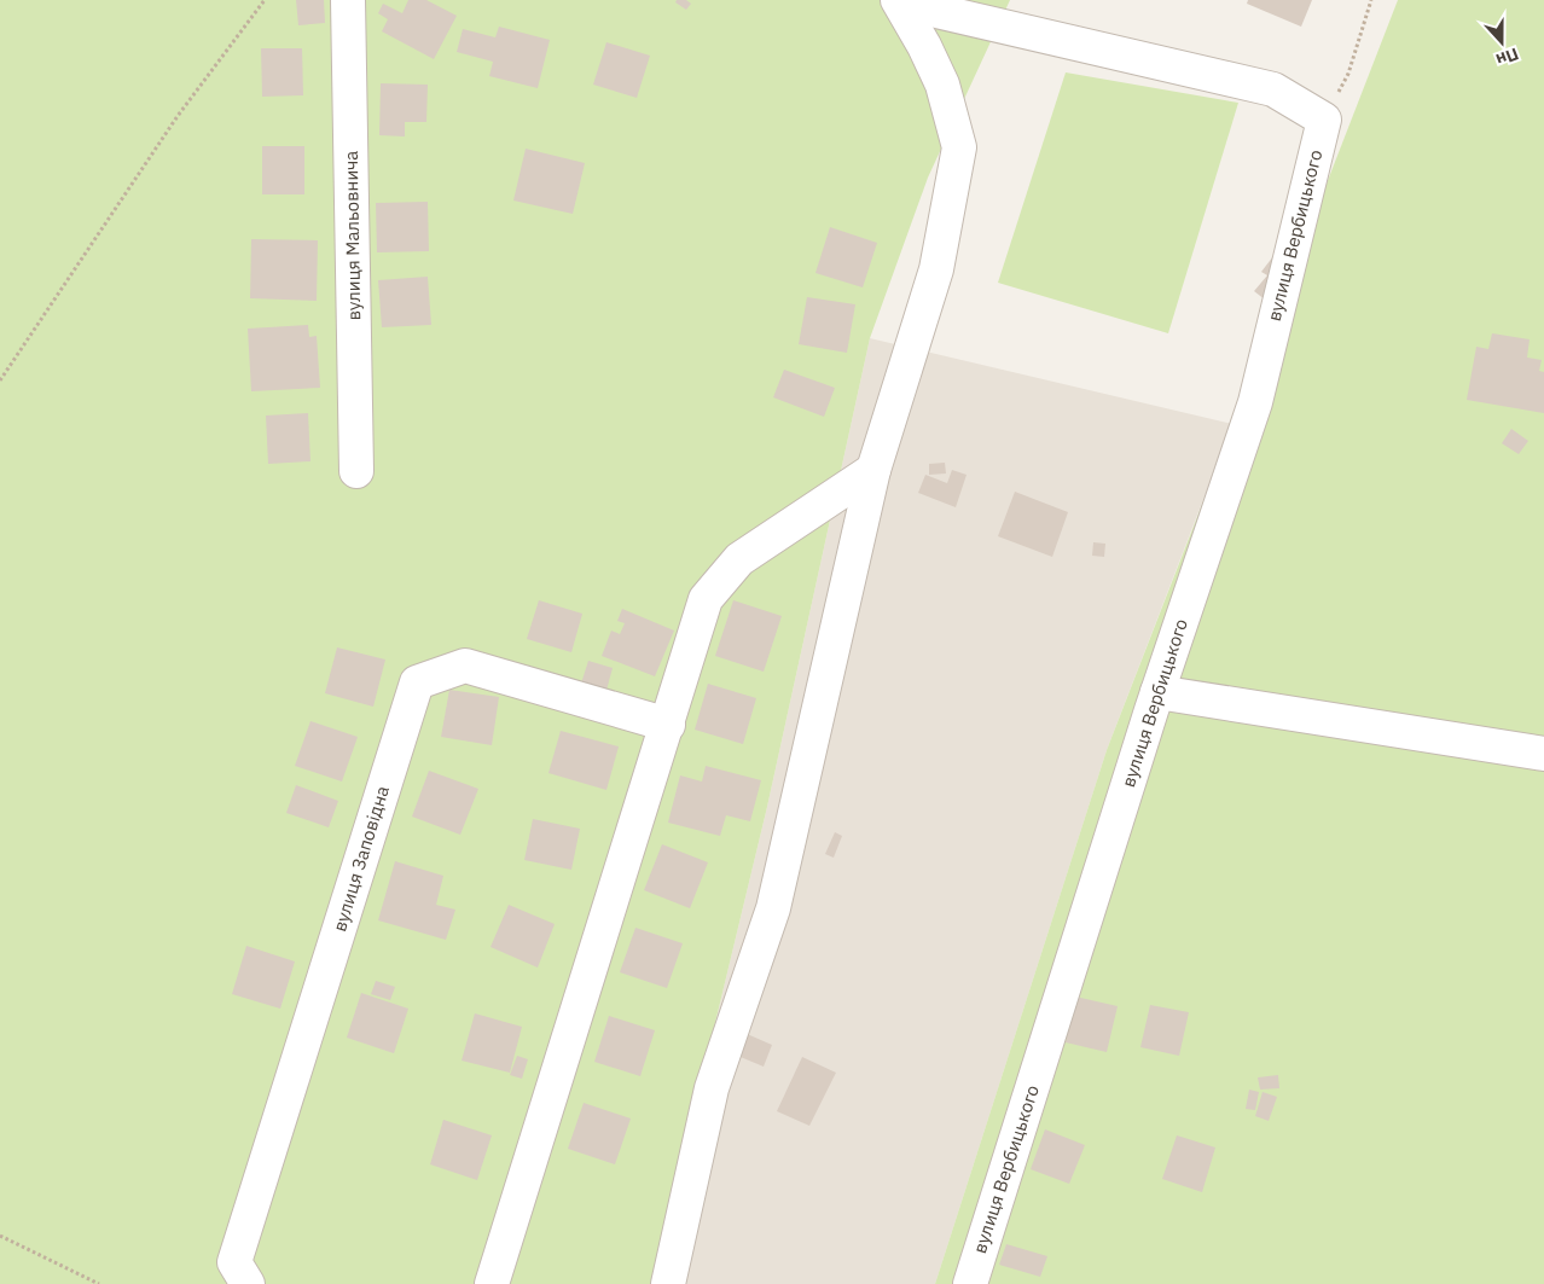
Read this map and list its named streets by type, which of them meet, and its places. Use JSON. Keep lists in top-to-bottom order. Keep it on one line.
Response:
{"streets":{"street":["вулиця Мальовнича","вулиця Вербицького","вулиця Заповідна"]},"north":"bottom"}
